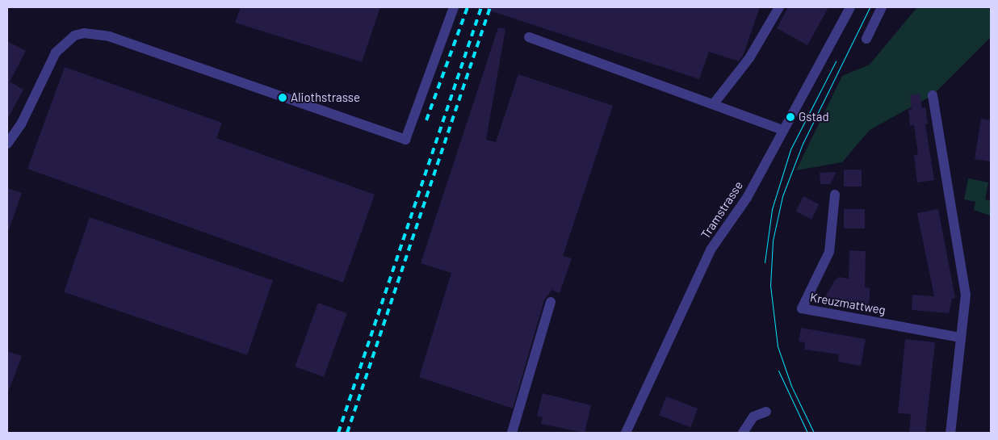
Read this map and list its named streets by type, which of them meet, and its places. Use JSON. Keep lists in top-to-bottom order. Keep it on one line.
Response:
{"streets":{"street":["Tramstrasse","Kreuzmattweg"]},"places":["Aliothstrasse","Gstad"]}
